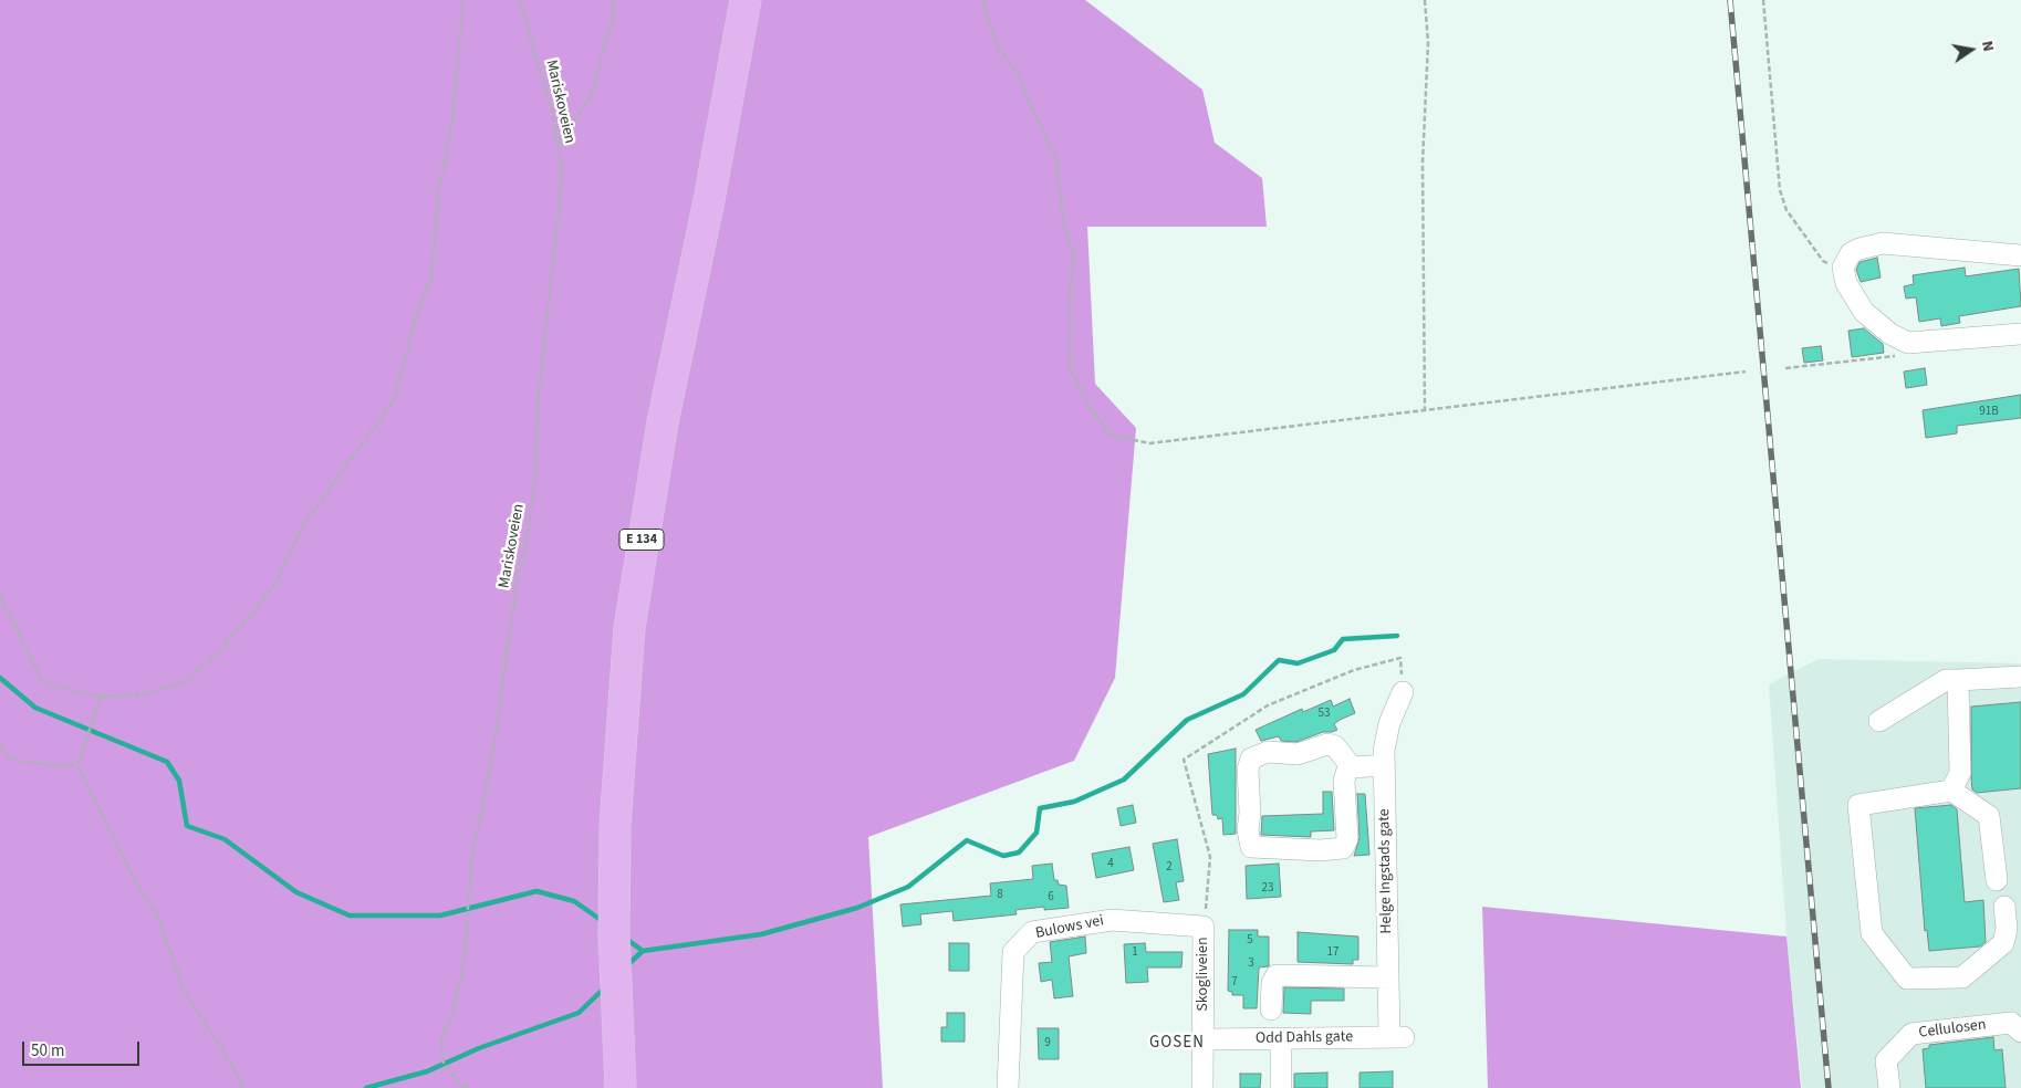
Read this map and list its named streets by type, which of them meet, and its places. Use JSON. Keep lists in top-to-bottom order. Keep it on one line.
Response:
{"streets":{"highway":["E 134"],"street":["Helge Ingstads gate","Bulows vei","Skogliveien","Cellulosen","Odd Dahls gate"],"path":["Mariskoveien"]},"crossings":[["Helge Ingstads gate","Odd Dahls gate"],["Bulows vei","Skogliveien"],["Skogliveien","Odd Dahls gate"]],"districts":["GOSEN"],"house_numbers":["91B","53","4","2","23","8","6","5","1","17","3","7","9"],"scale_bar":"50 m","north":"right"}
